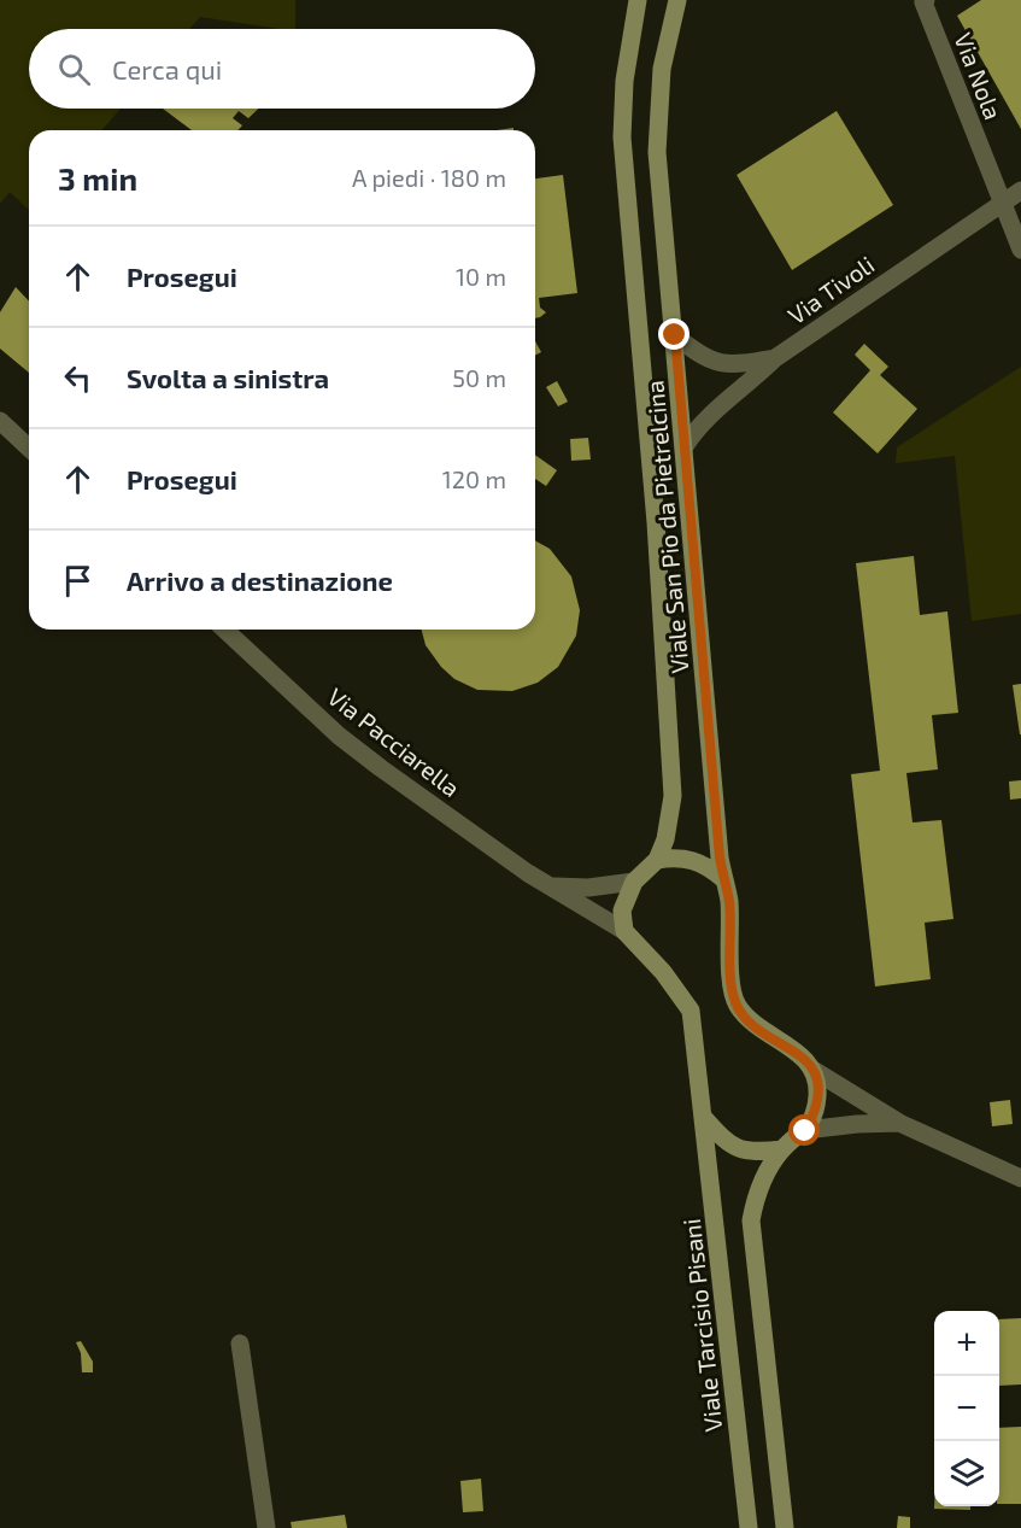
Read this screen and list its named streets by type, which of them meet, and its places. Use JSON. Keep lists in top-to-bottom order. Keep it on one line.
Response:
{"streets":{"main road":["Viale San Pio da Pietrelcina","Viale Tarcisio Pisani"],"street":["Via Nola","Via Tivoli","Via Pacciarella"]},"crossings":[["Via Nola","Via Tivoli"],["Via Tivoli","Viale San Pio da Pietrelcina"],["Via Pacciarella","Viale Tarcisio Pisani"]],"page":{"search":"Cerca qui","heading":["3 min","A piedi · 180 m"],"list":[["Prosegui","10 m"],["Svolta a sinistra","50 m"],["Prosegui","120 m"],"Arrivo a destinazione"],"map_buttons":["+","−"]}}
